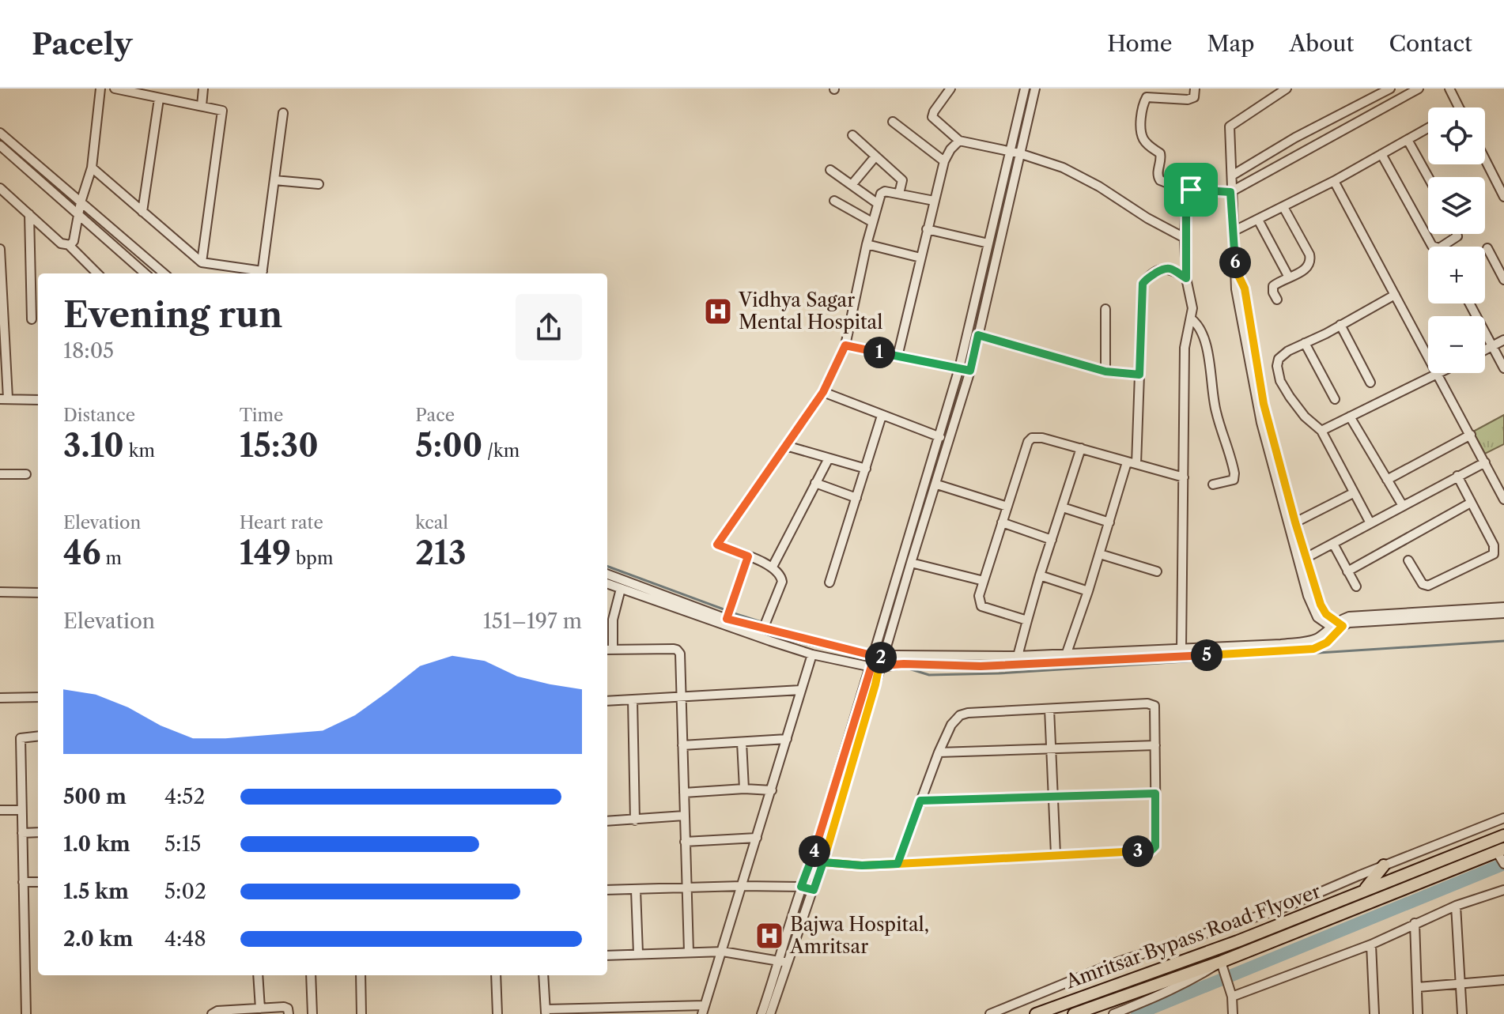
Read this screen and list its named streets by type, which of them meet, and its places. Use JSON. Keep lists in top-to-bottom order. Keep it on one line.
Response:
{"streets":{"highway":["Amritsar Bypass Road Flyover"]},"places":{"hospital":["Vidhya Sagar Mental Hospital","Bajwa Hospital, Amritsar"]},"page":{"header":"Pacely","nav":["Home","Map","About","Contact"],"map_buttons":["+","−"],"pins":["6","1","5","2","3","4"],"heading":["Evening run","18:05"],"stats":[["Distance","3.10 km"],["Time","15:30"],["Pace","5:00 /km"],["Elevation","46 m"],["Heart rate","149 bpm"],["kcal","213"]],"chart":["Elevation","151–197 m"],"list":[{"name":"500 m","note":"4:52"},{"name":"1.0 km","note":"5:15"},{"name":"1.5 km","note":"5:02"},{"name":"2.0 km","note":"4:48"}]}}
